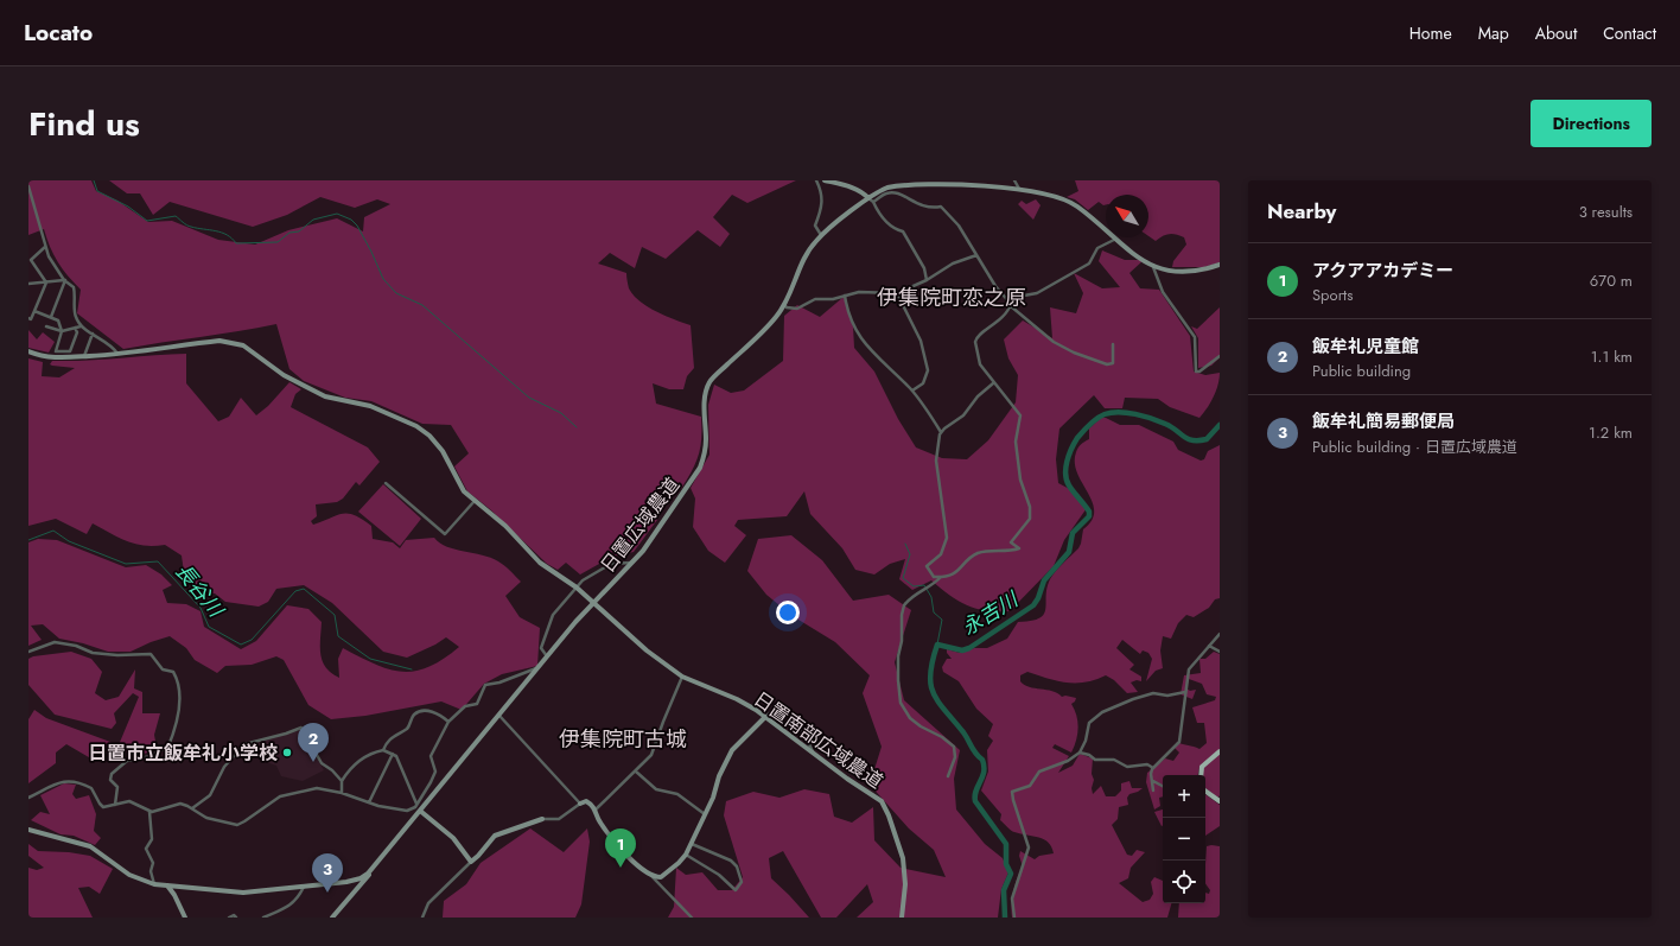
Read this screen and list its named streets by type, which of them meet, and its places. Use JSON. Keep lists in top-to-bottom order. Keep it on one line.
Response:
{"streets":{"street":["日置広域農道","日置南部広域農道"]},"crossings":[["日置広域農道","日置南部広域農道"]],"districts":["伊集院町恋之原","伊集院町古城"],"water":["長谷川","永吉川"],"places":["日置市立飯牟礼小学校"],"north":"top left","page":{"header":"Locato","nav":["Home","Map","About","Contact"],"title":"Find us","buttons":"Directions","heading":["Nearby","3 results"],"list":[{"mark":"1","name":"アクアアカデミー","note":"Sports","value":"670 m"},{"mark":"2","name":"飯牟礼児童館","note":"Public building","value":"1.1 km"},{"mark":"3","name":"飯牟礼簡易郵便局","note":"Public building · 日置広域農道","value":"1.2 km"}],"pins":["2","1","3"],"map_buttons":["+","−"]}}
